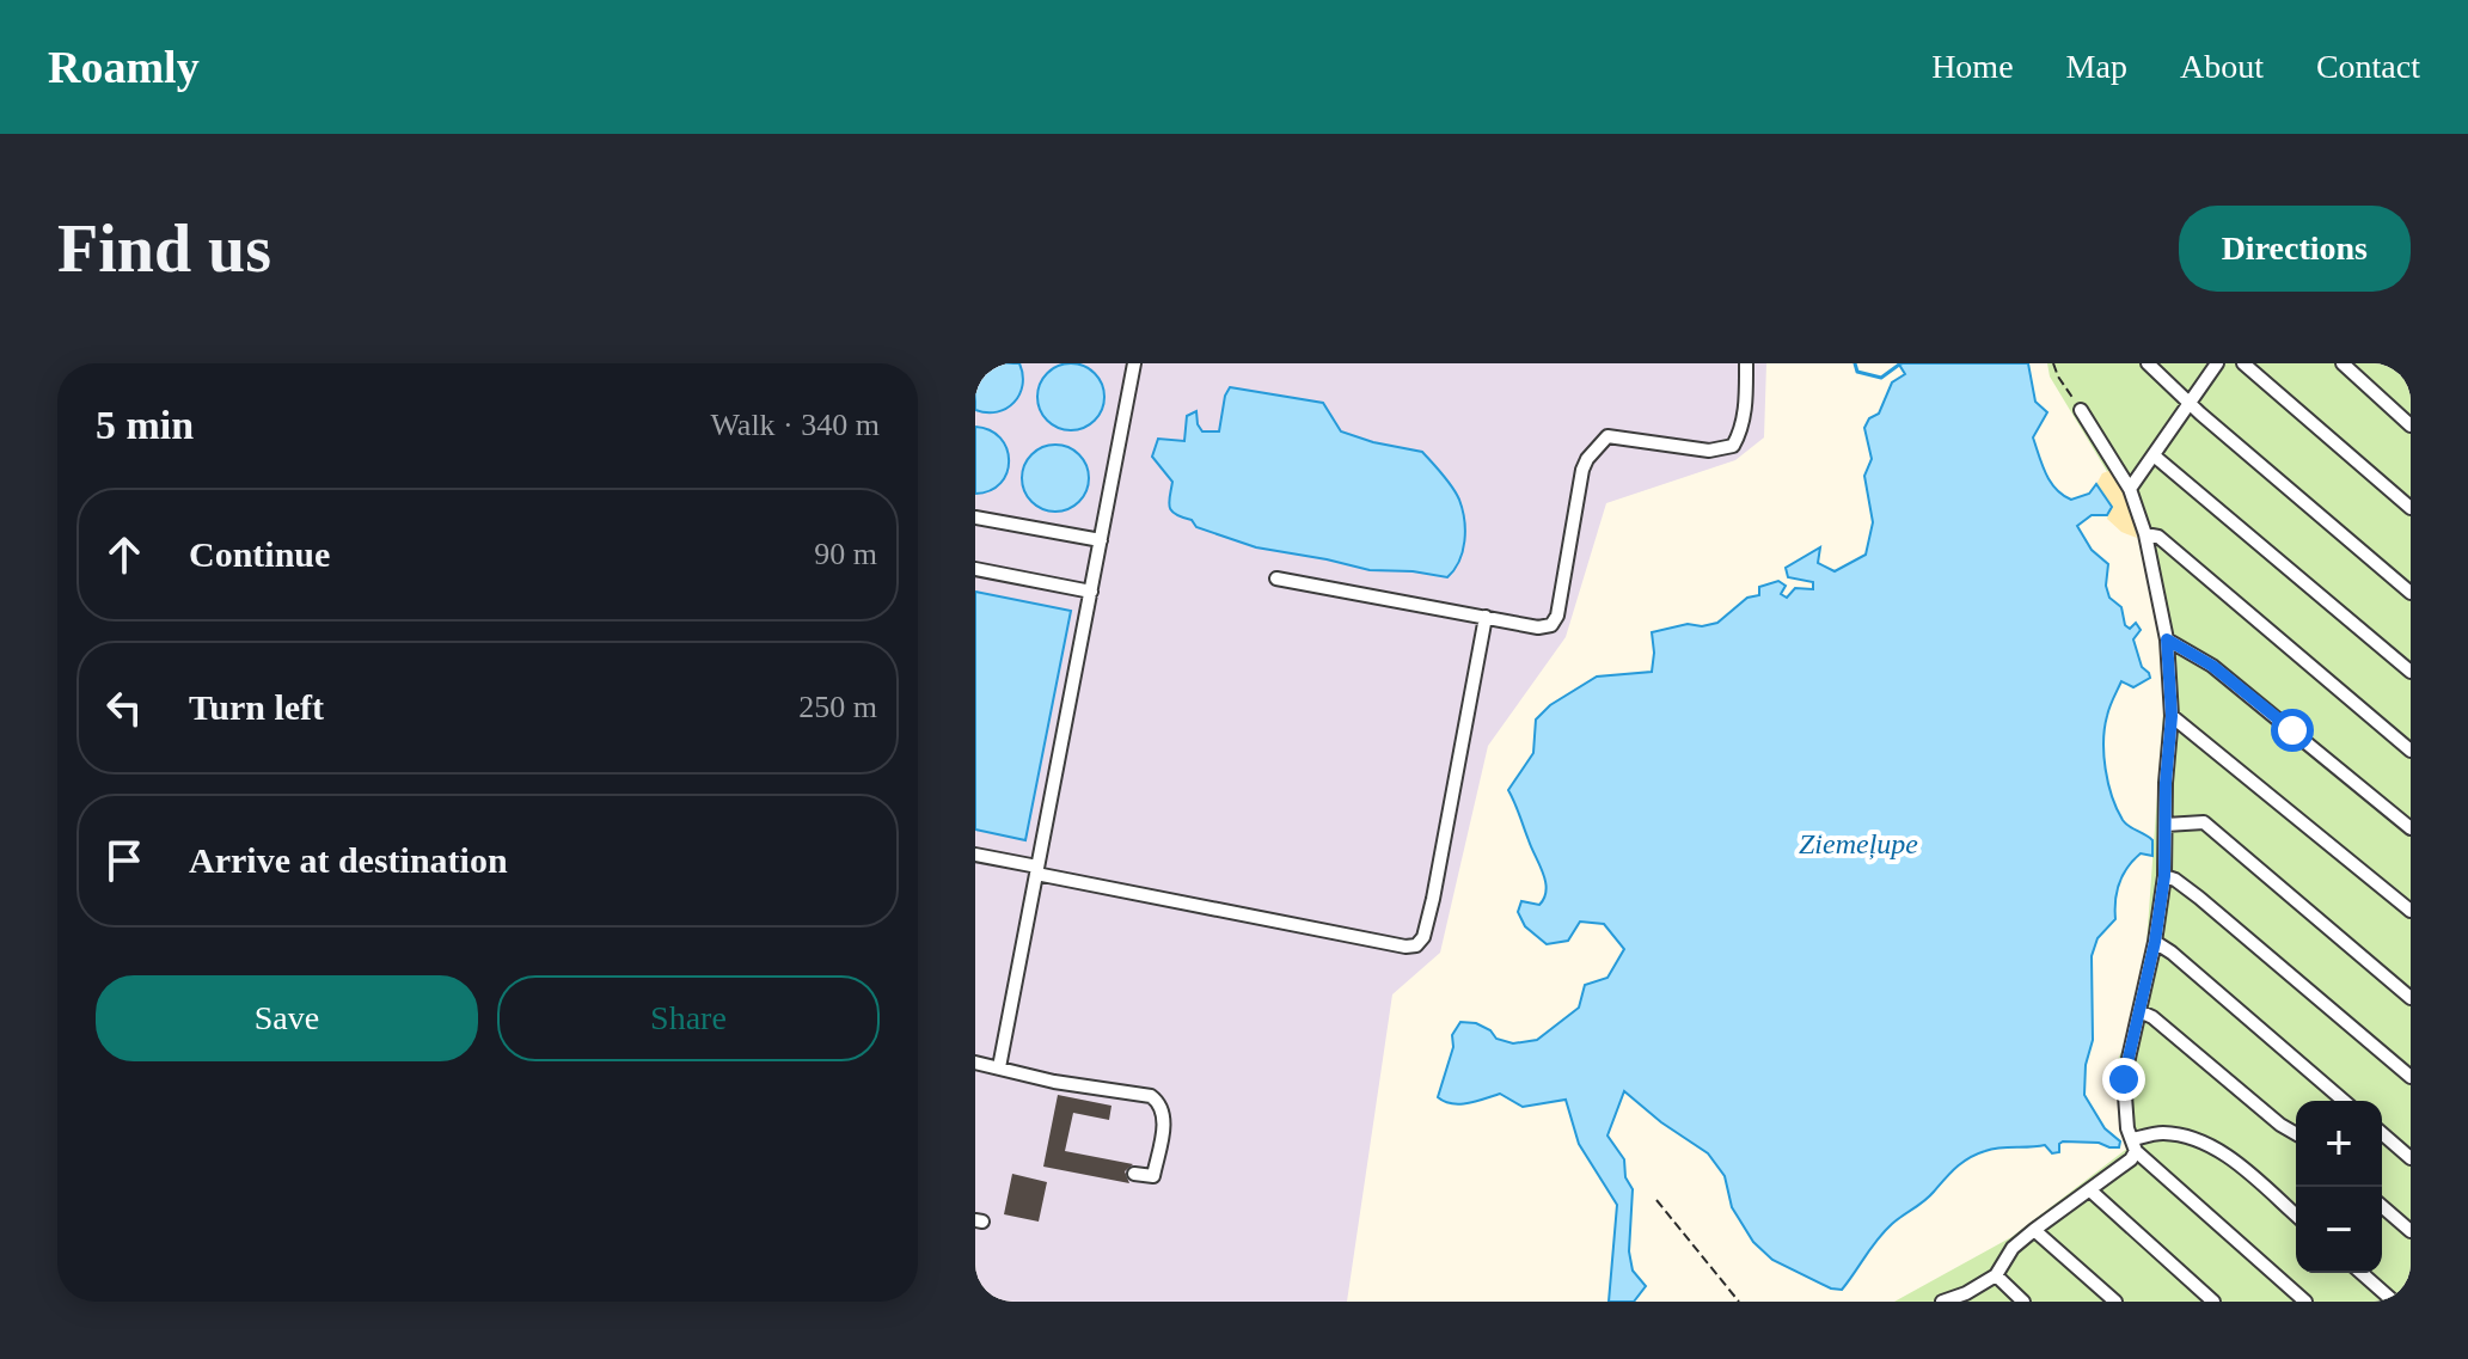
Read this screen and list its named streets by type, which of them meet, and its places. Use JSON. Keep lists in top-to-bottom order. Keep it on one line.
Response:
{"water":["Ziemeļupe"],"page":{"header":"Roamly","nav":["Home","Map","About","Contact"],"buttons":["Directions",["Save","Share"]],"title":"Find us","heading":["5 min","Walk · 340 m"],"list":[["Continue","90 m"],["Turn left","250 m"],"Arrive at destination"],"map_buttons":["+","−"]}}
